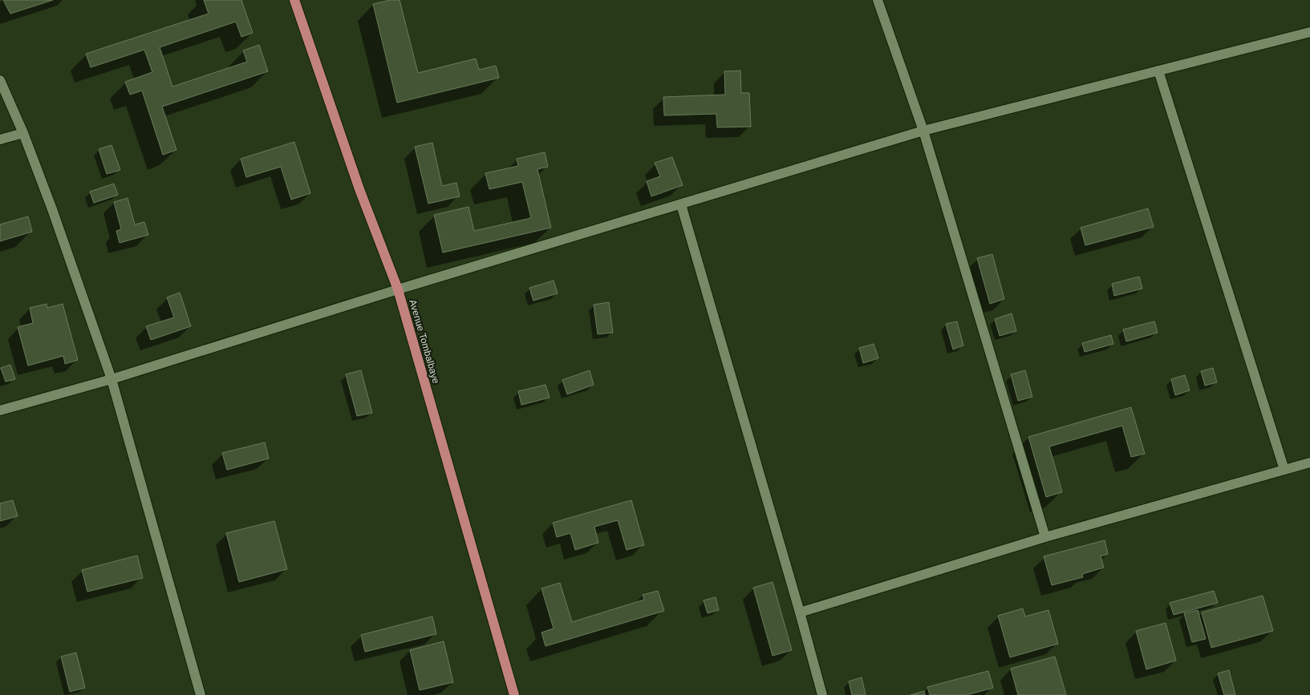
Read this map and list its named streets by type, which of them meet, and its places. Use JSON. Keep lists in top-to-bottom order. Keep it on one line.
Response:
{"streets":{"main road":["Avenue Tombalbaye"]}}
